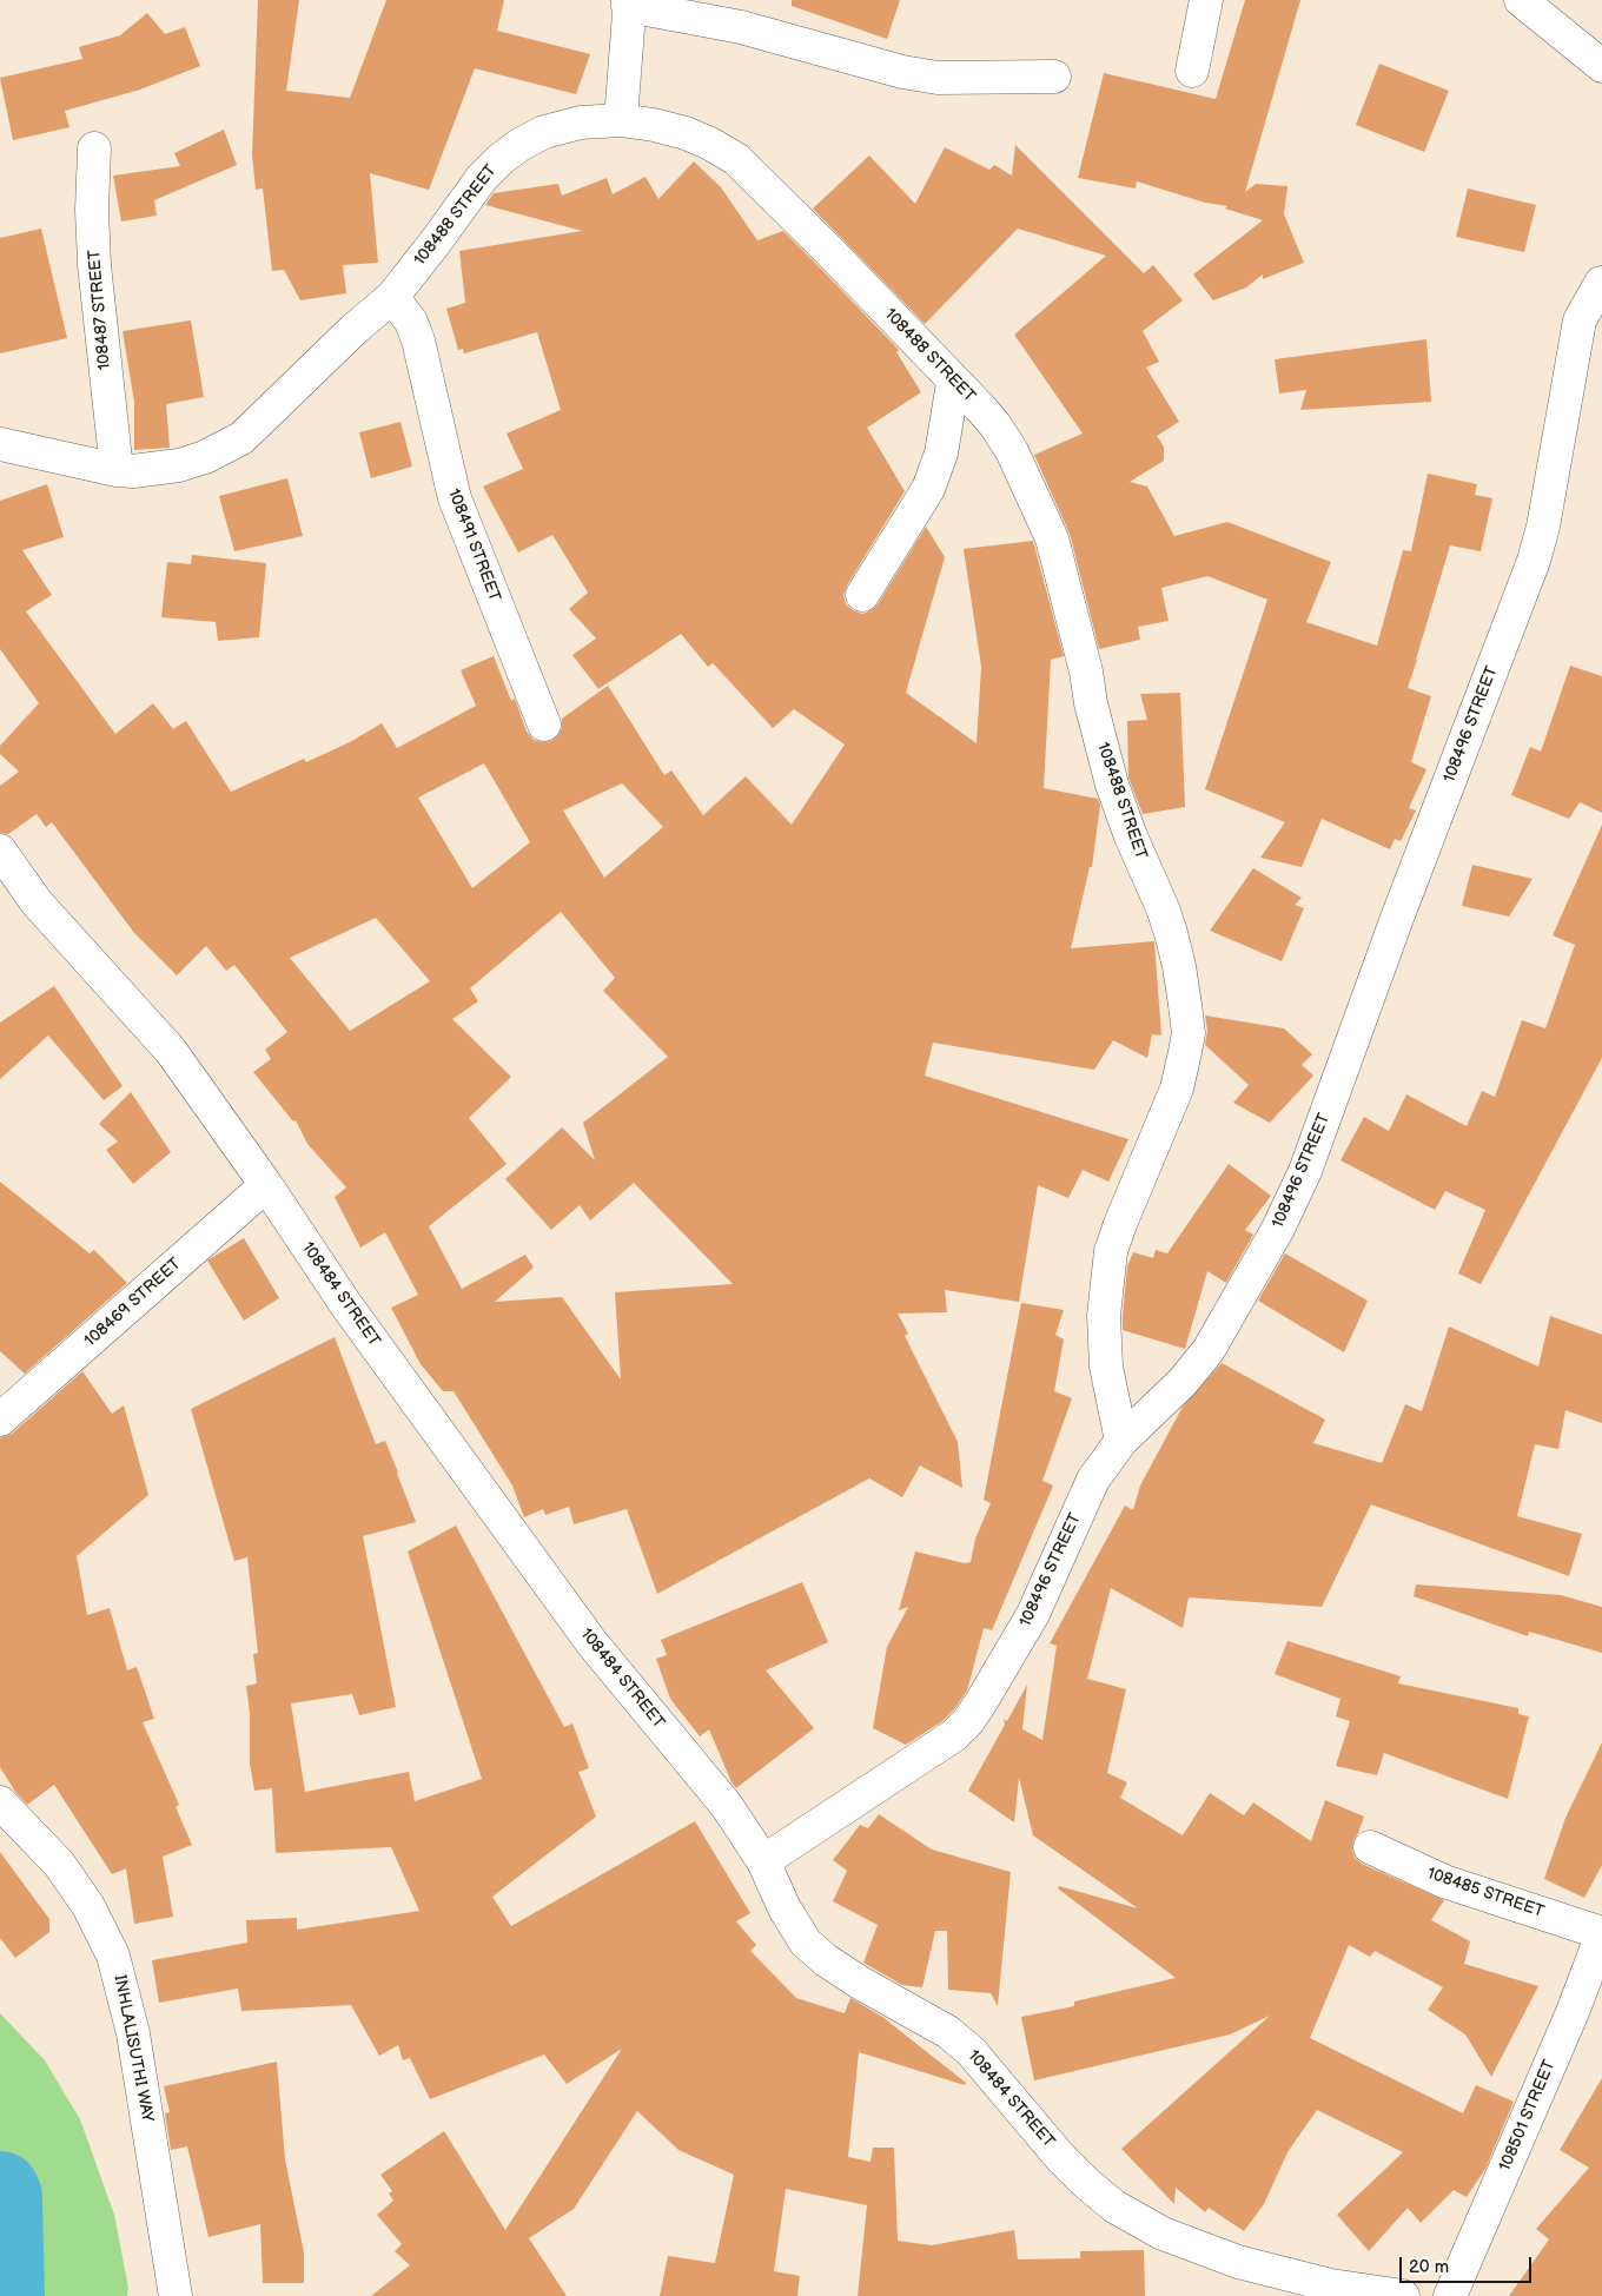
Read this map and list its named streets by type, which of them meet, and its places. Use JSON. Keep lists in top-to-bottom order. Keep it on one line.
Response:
{"streets":{"street":["108488 STREET","108487 STREET","108491 STREET","108496 STREET","108484 STREET","108469 STREET","108485 STREET","INHLALISUTHI WAY","108501 STREET"]},"crossings":[["108488 STREET","108487 STREET"],["108488 STREET","108491 STREET"],["108488 STREET","108496 STREET"],["108496 STREET","108484 STREET"],["108484 STREET","108469 STREET"],["108485 STREET","108501 STREET"]],"scale_bar":"20 m"}
